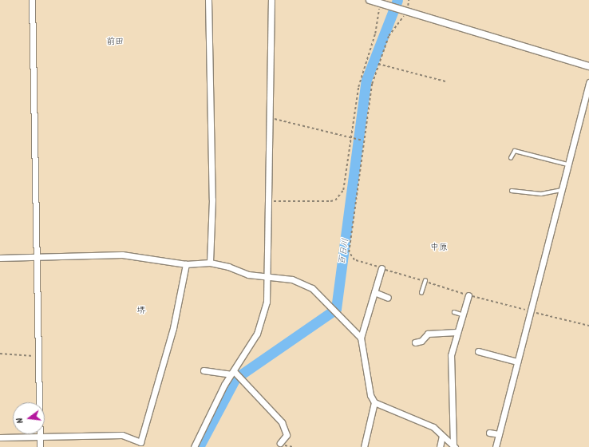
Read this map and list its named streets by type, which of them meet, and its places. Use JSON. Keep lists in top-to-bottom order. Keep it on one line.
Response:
{"districts":["前田","中原","堺"],"water":["百日川"],"north":"left"}
